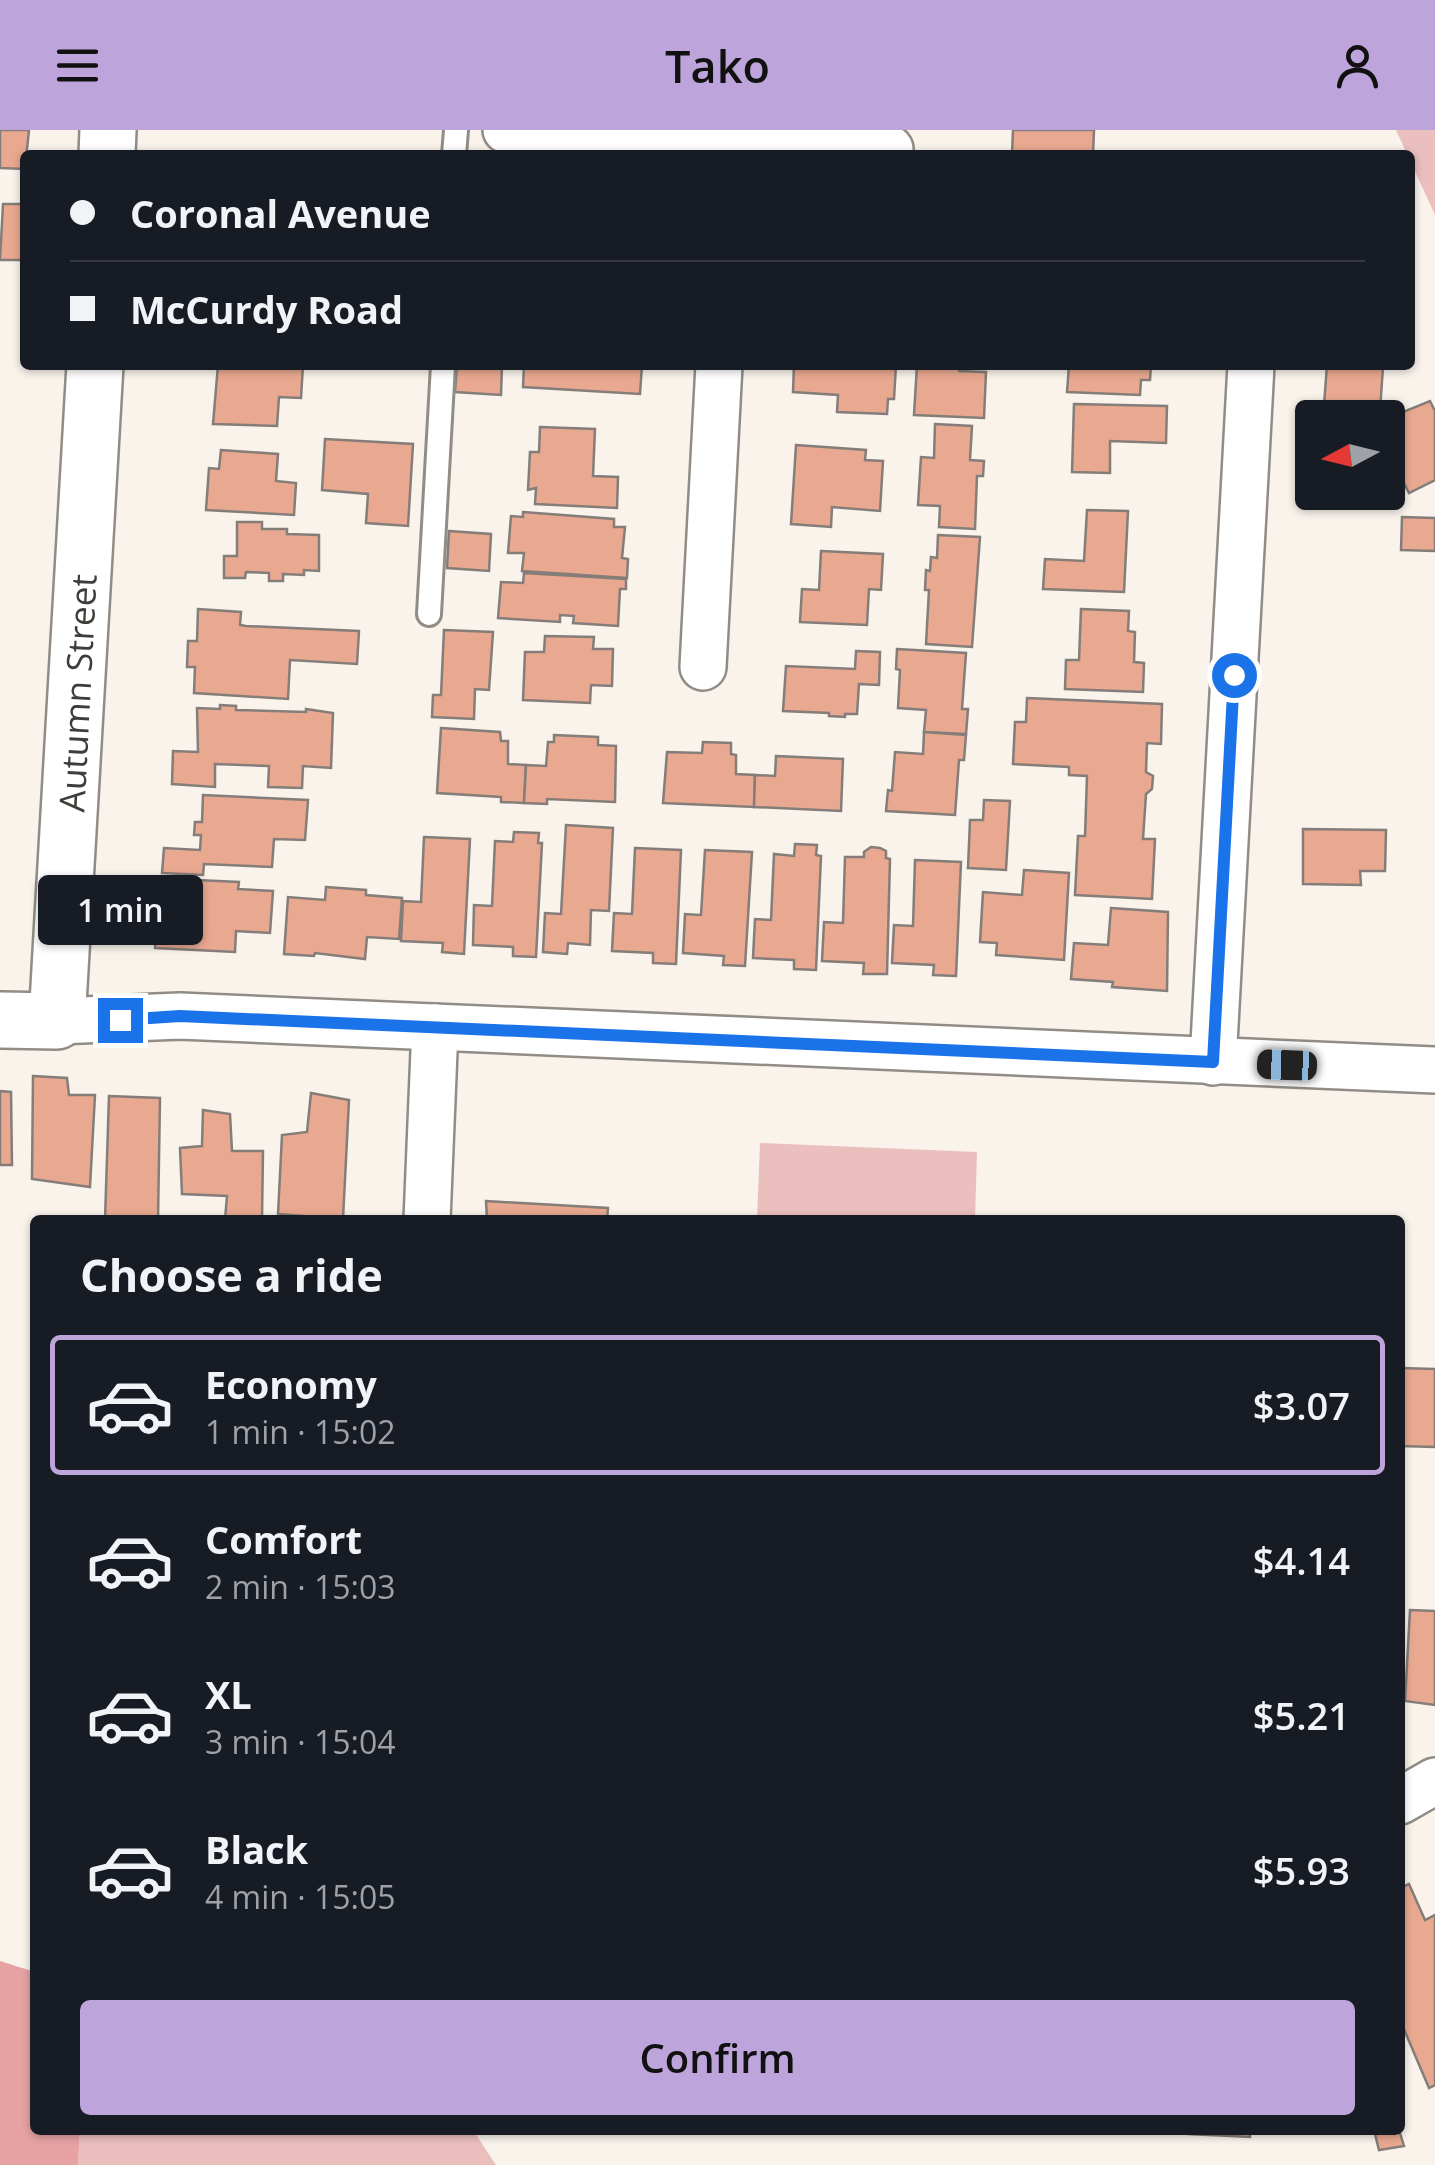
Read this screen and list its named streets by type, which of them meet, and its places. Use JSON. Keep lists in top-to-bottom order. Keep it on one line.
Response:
{"streets":{"street":["Autumn Street"]},"north":"left","page":{"header":"Tako","banner":["Coronal Avenue","McCurdy Road"],"bubble":"1 min","heading":"Choose a ride","list":[{"name":"Economy","note":"1 min · 15:02","value":"$3.07"},{"name":"Comfort","note":"2 min · 15:03","value":"$4.14"},{"name":"XL","note":"3 min · 15:04","value":"$5.21"},{"name":"Black","note":"4 min · 15:05","value":"$5.93"}],"buttons":"Confirm"}}
